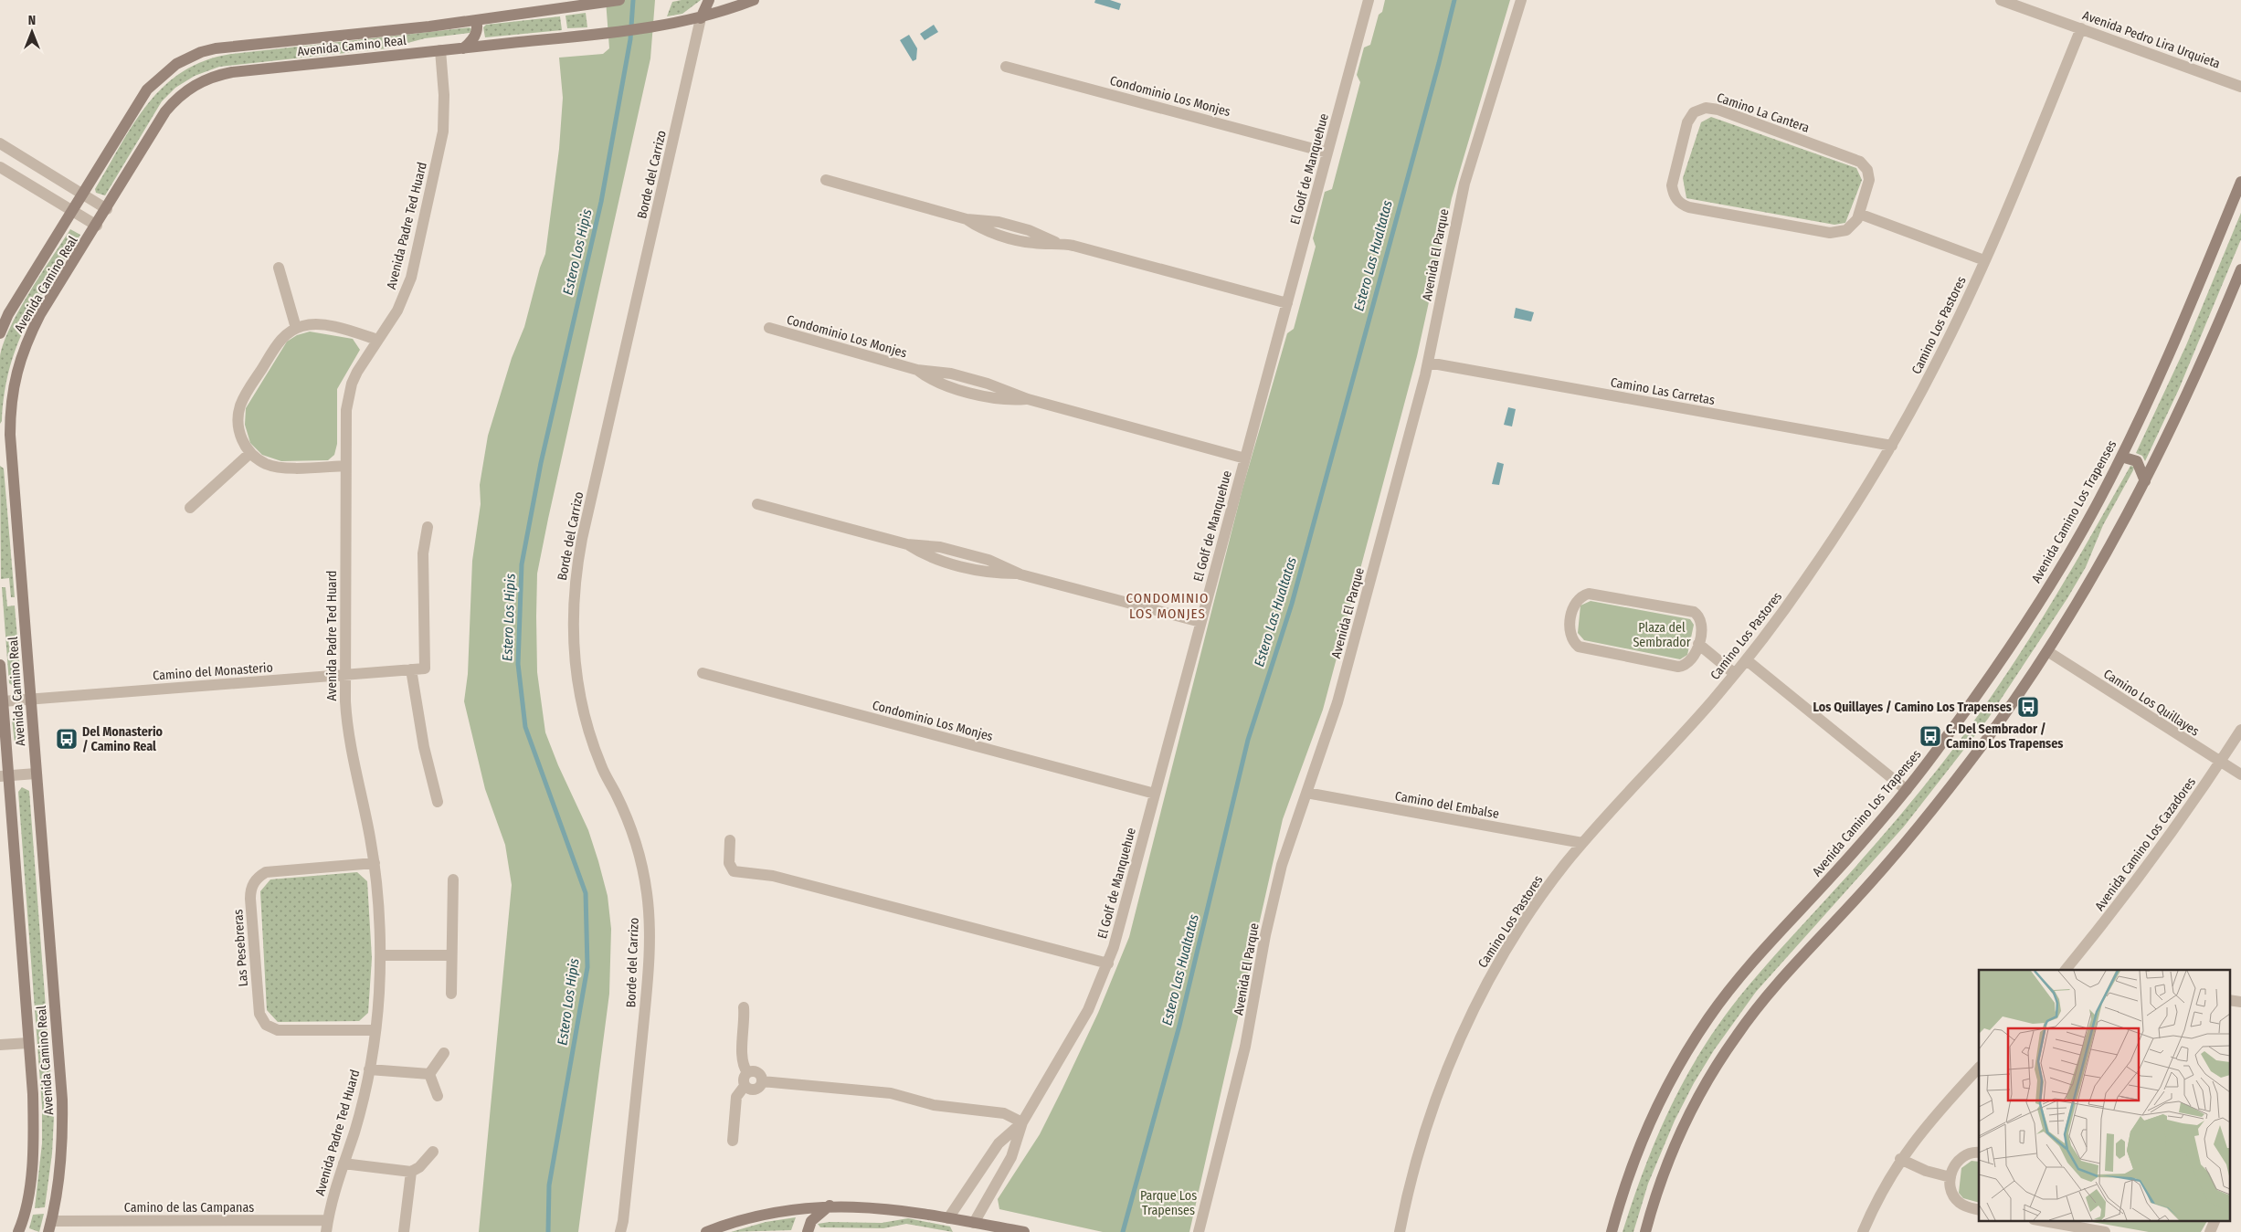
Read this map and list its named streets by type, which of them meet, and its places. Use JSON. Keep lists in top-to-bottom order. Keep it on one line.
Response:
{"streets":{"main road":["Avenida Camino Real","Avenida Camino Los Trapenses"],"street":["Avenida Pedro Lira Urquieta","Condominio Los Monjes","Camino La Cantera","El Golf de Manquehue","Borde del Carrizo","Avenida Padre Ted Huard","Avenida El Parque","Camino Los Pastores","Camino Las Carretas","Camino del Monasterio","Camino Los Quillayes","Camino del Embalse","Avenida Camino Los Cazadores","Las Pesebreras","Camino de las Campanas"]},"crossings":[["Avenida Pedro Lira Urquieta","Camino Los Pastores"],["Avenida Camino Real","Borde del Carrizo"],["Avenida Camino Real","Avenida Padre Ted Huard"],["Avenida Camino Real","Camino del Monasterio"],["Avenida Camino Real","Camino de las Campanas"],["Condominio Los Monjes","El Golf de Manquehue"],["Avenida Padre Ted Huard","Camino del Monasterio"],["Avenida Padre Ted Huard","Las Pesebreras"],["Avenida Padre Ted Huard","Camino de las Campanas"],["Avenida El Parque","Camino Las Carretas"],["Avenida El Parque","Camino del Embalse"],["Camino Los Pastores","Camino Las Carretas"],["Camino Los Pastores","Camino del Embalse"],["Camino Los Quillayes","Avenida Camino Los Cazadores"]],"districts":["CONDOMINIO LOS MONJES"],"water":["Estero Los Hipis","Estero Las Hualtatas"],"parks":["Plaza del Sembrador","Parque Los Trapenses"],"places":{"bus stop":["Los Quillayes / Camino Los Trapenses","C. Del Sembrador / Camino Los Trapenses","Del Monasterio / Camino Real"]},"north":"top"}
